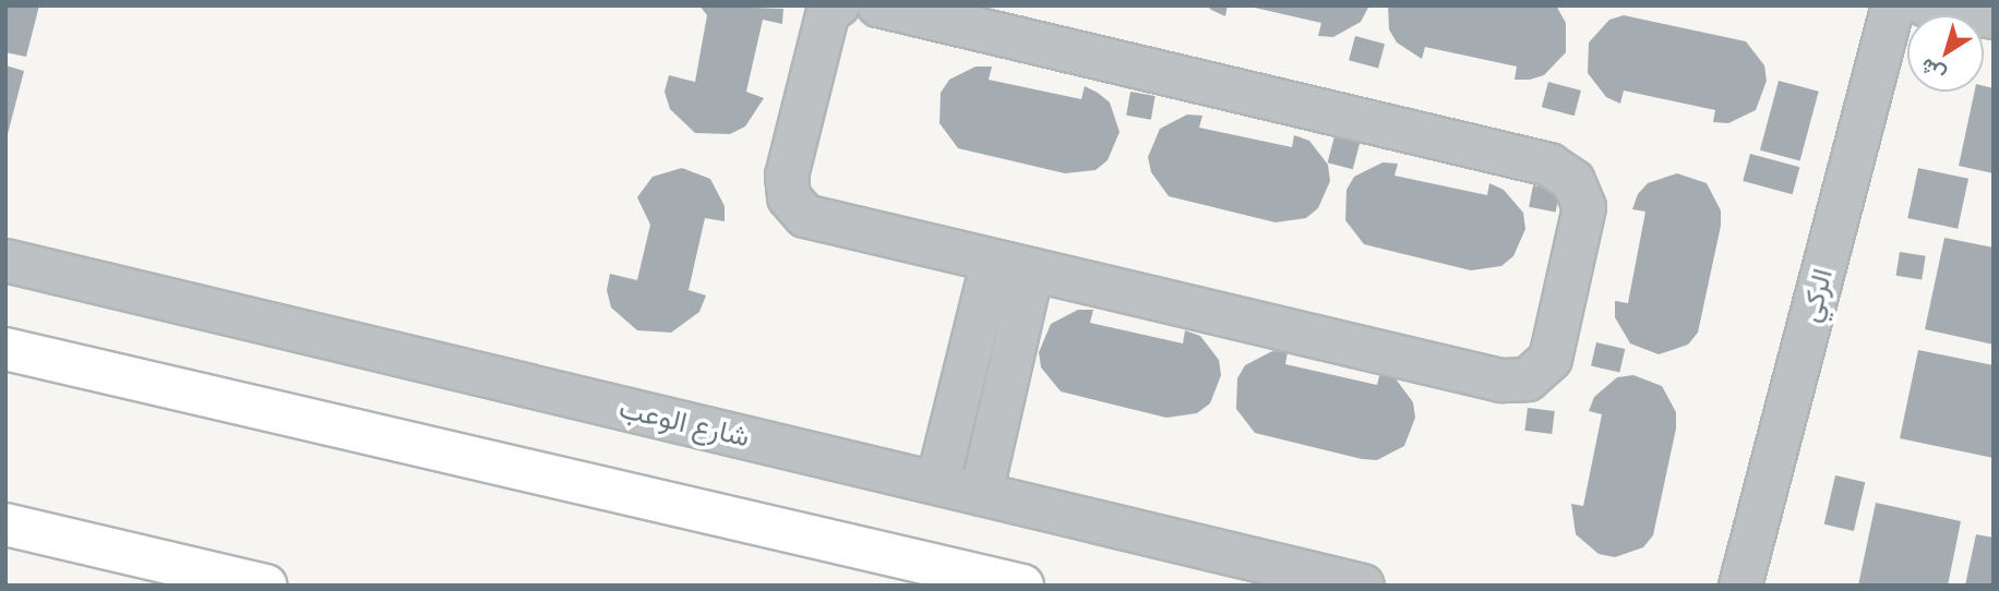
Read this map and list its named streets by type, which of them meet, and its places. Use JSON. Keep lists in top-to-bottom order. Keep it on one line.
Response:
{"streets":{"street":["الركي","شارع الوعب"]},"north":"bottom left"}
